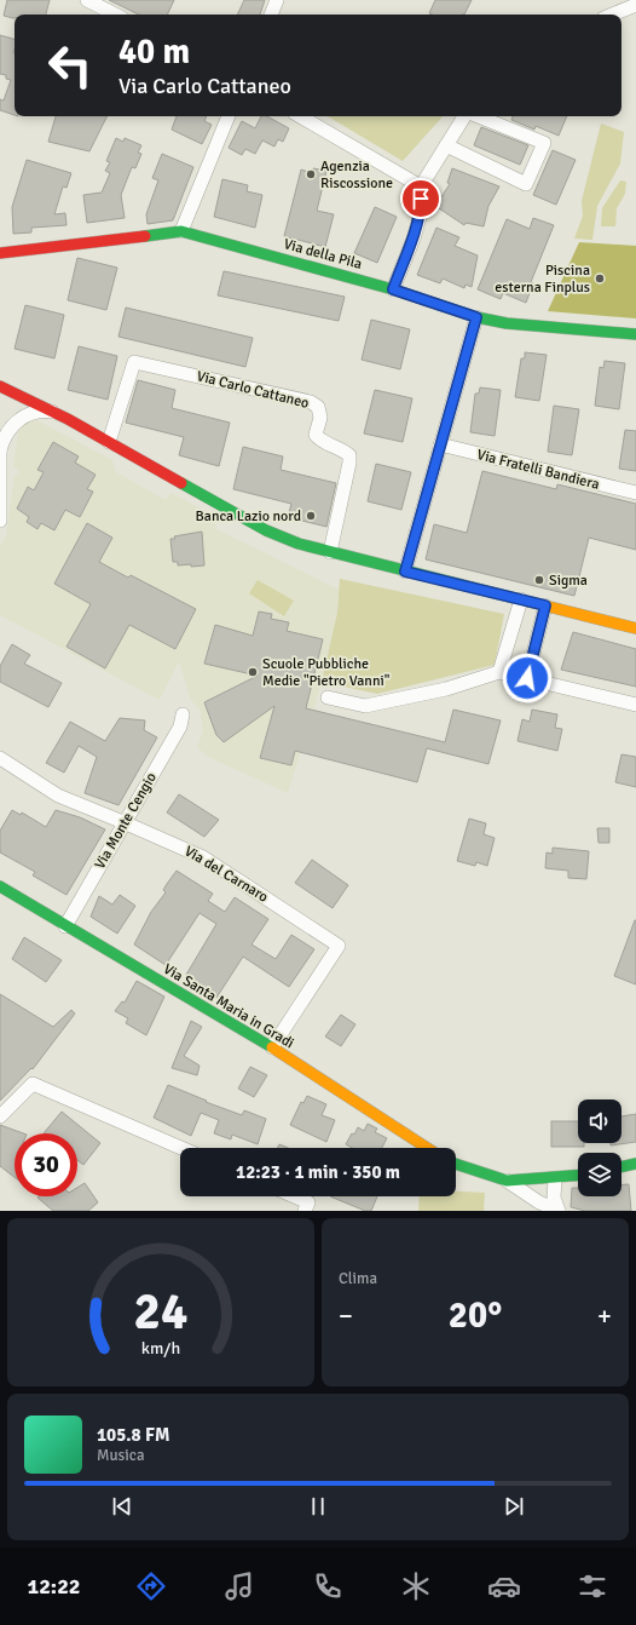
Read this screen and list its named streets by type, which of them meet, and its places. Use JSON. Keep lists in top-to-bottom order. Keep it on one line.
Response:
{"streets":{"street":["Via della Pila","Via Carlo Cattaneo","Via Fratelli Bandiera","Via Monte Cengio","Via del Carnaro","Via Santa Maria in Gradi"]},"crossings":[["Via Monte Cengio","Via del Carnaro"],["Via Monte Cengio","Via Santa Maria in Gradi"],["Via del Carnaro","Via Santa Maria in Gradi"]],"places":["Agenzia Riscossione","Piscina esterna Finplus","Banca Lazio nord","Sigma","Scuole Pubbliche Medie \"Pietro Vanni\""],"page":{"turn":["40 m","Via Carlo Cattaneo"],"limit":"30","trip":"12:23 · 1 min · 350 m","tile":"Clima","heat":["−","20°","+"],"song":["105.8 FM","Musica"],"tabs":"12:22","gauge":["24","km/h"]}}
